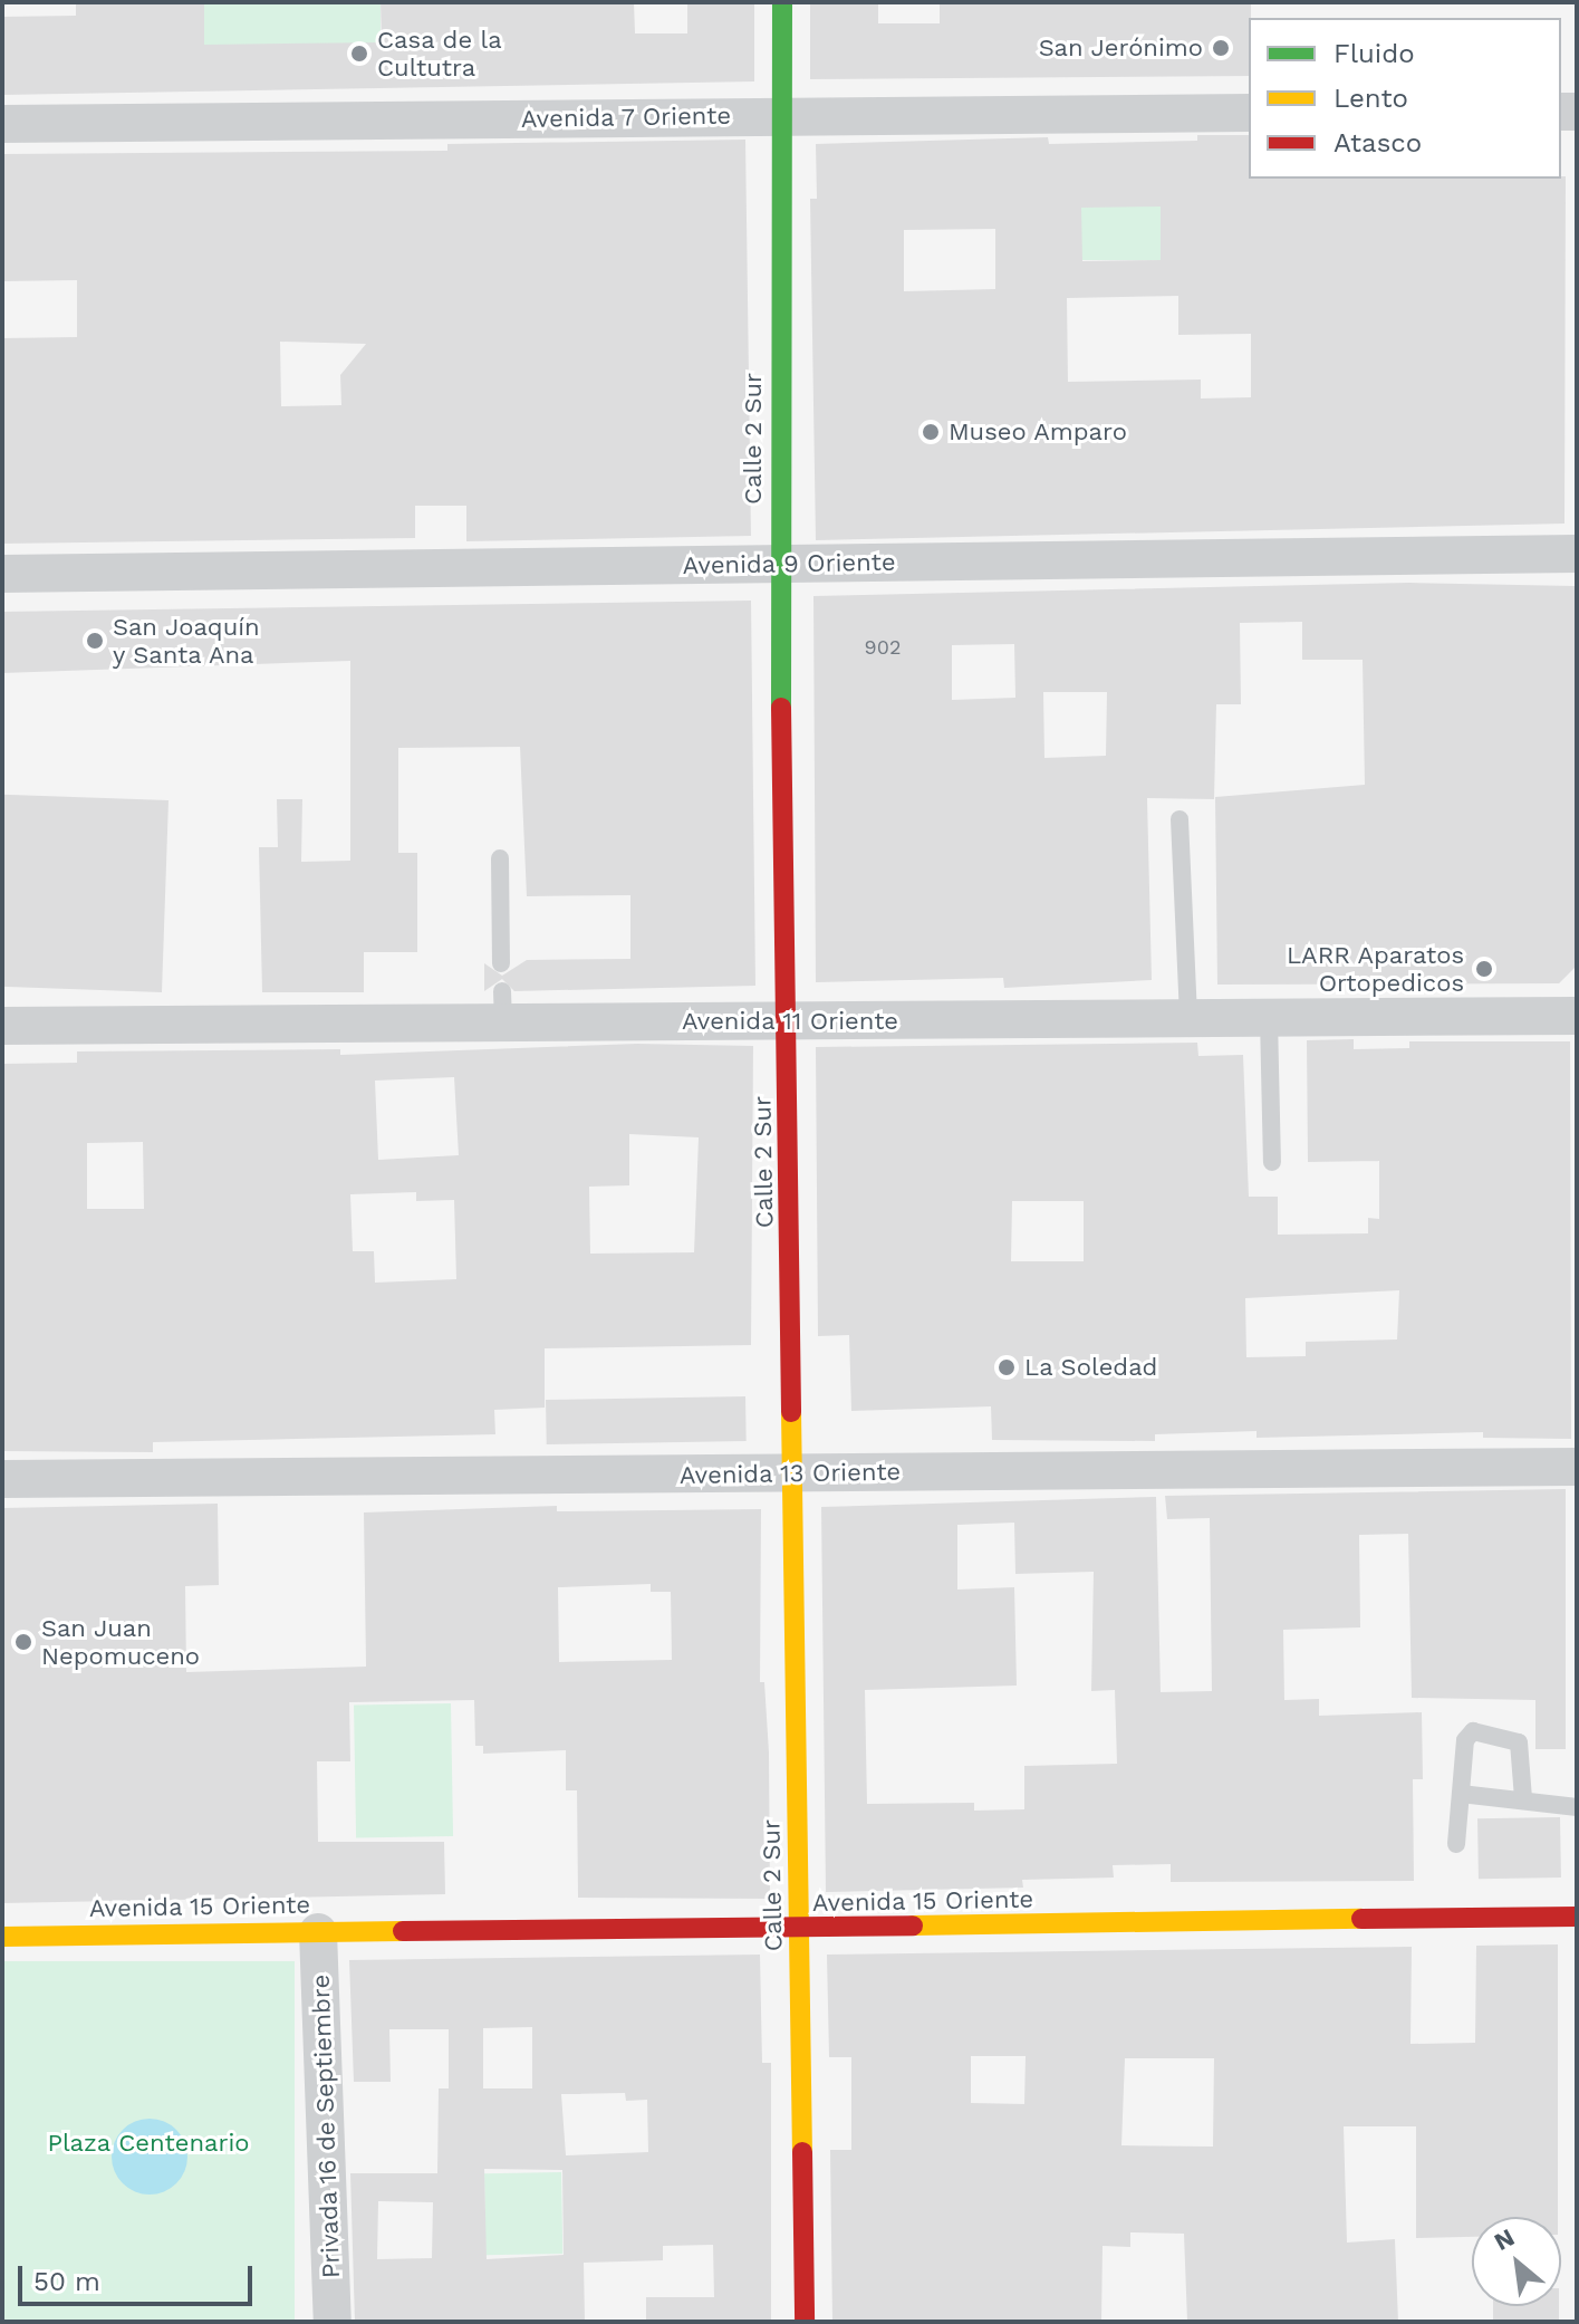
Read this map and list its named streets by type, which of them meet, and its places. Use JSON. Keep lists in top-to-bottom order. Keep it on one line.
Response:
{"streets":{"street":["Avenida 7 Oriente","Calle 2 Sur","Avenida 9 Oriente","Avenida 11 Oriente","Avenida 13 Oriente","Avenida 15 Oriente","Privada 16 de Septiembre"]},"crossings":[["Avenida 7 Oriente","Calle 2 Sur"],["Calle 2 Sur","Avenida 9 Oriente"],["Calle 2 Sur","Avenida 11 Oriente"],["Calle 2 Sur","Avenida 13 Oriente"],["Calle 2 Sur","Avenida 15 Oriente"],["Avenida 15 Oriente","Privada 16 de Septiembre"]],"parks":["Plaza Centenario"],"places":["San Jerónimo","Casa de la Cultutra","Museo Amparo","San Joaquín y Santa Ana","LARR Aparatos Ortopedicos","La Soledad","San Juan Nepomuceno"],"house_numbers":["902"],"legend":["Fluido","Lento","Atasco"],"scale_bar":"50 m","north":"top left"}
